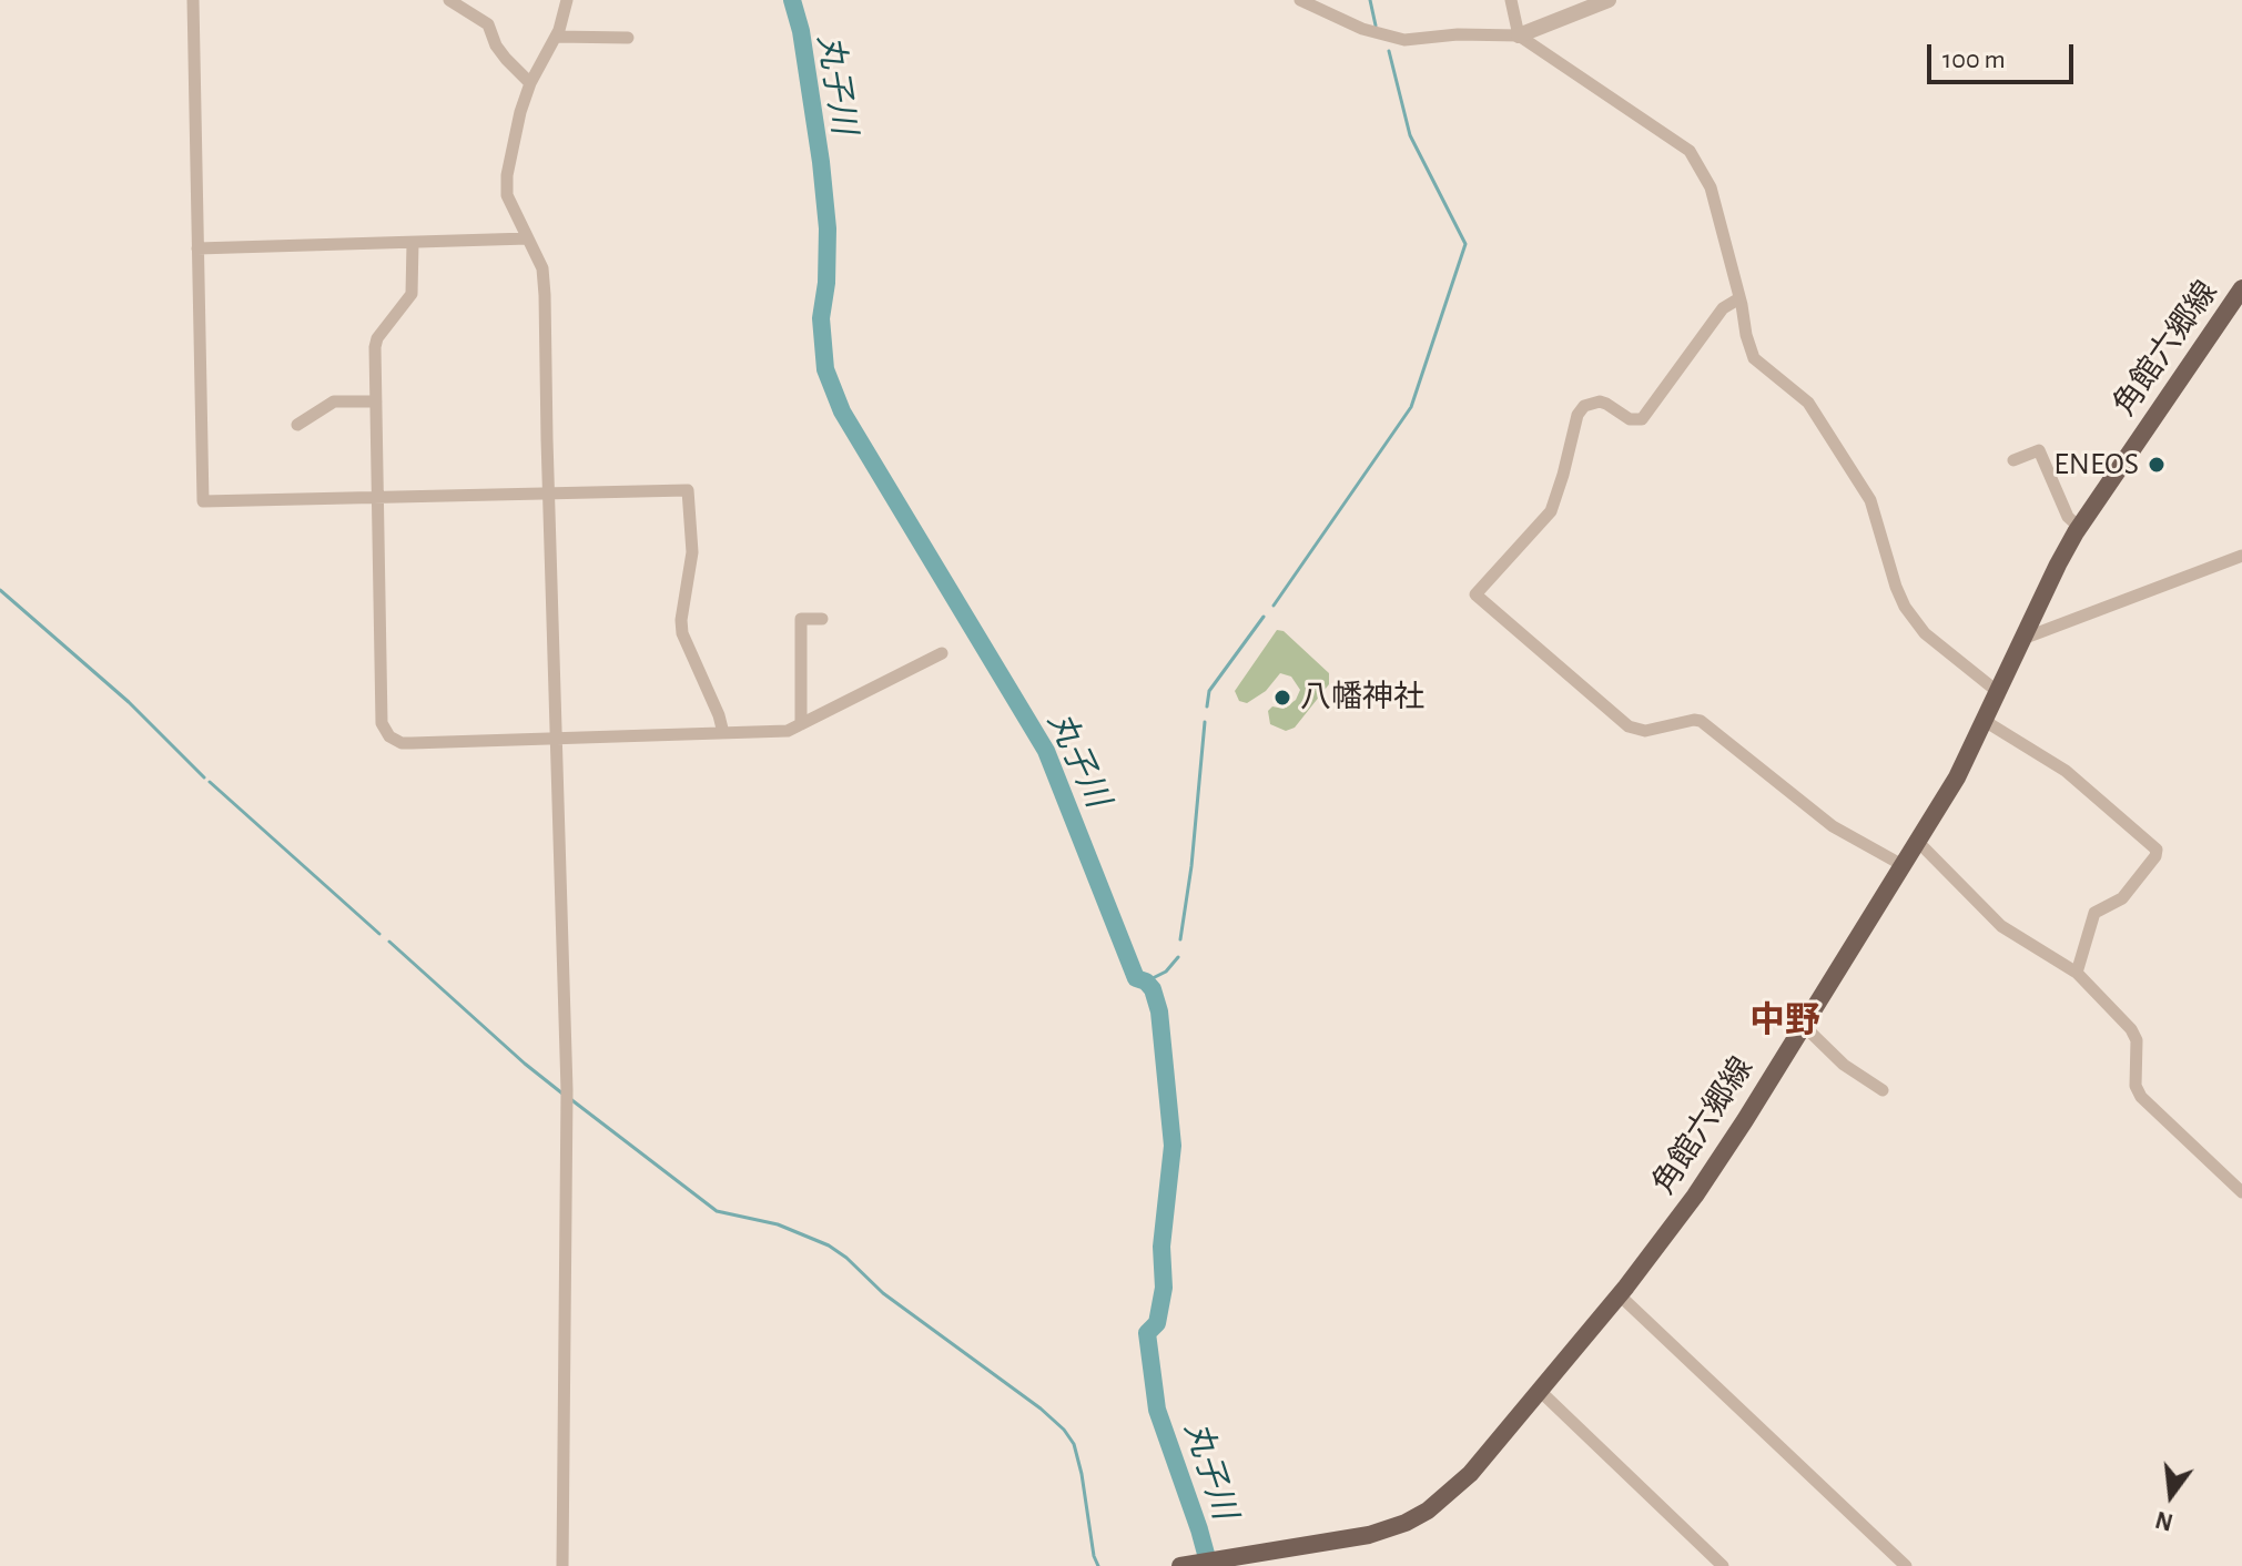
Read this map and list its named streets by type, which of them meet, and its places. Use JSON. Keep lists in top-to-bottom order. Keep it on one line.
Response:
{"streets":{"main road":["角館六郷線"]},"districts":["中野"],"water":["丸子川"],"places":["ENEOS","八幡神社"],"scale_bar":"100 m","north":"bottom"}
